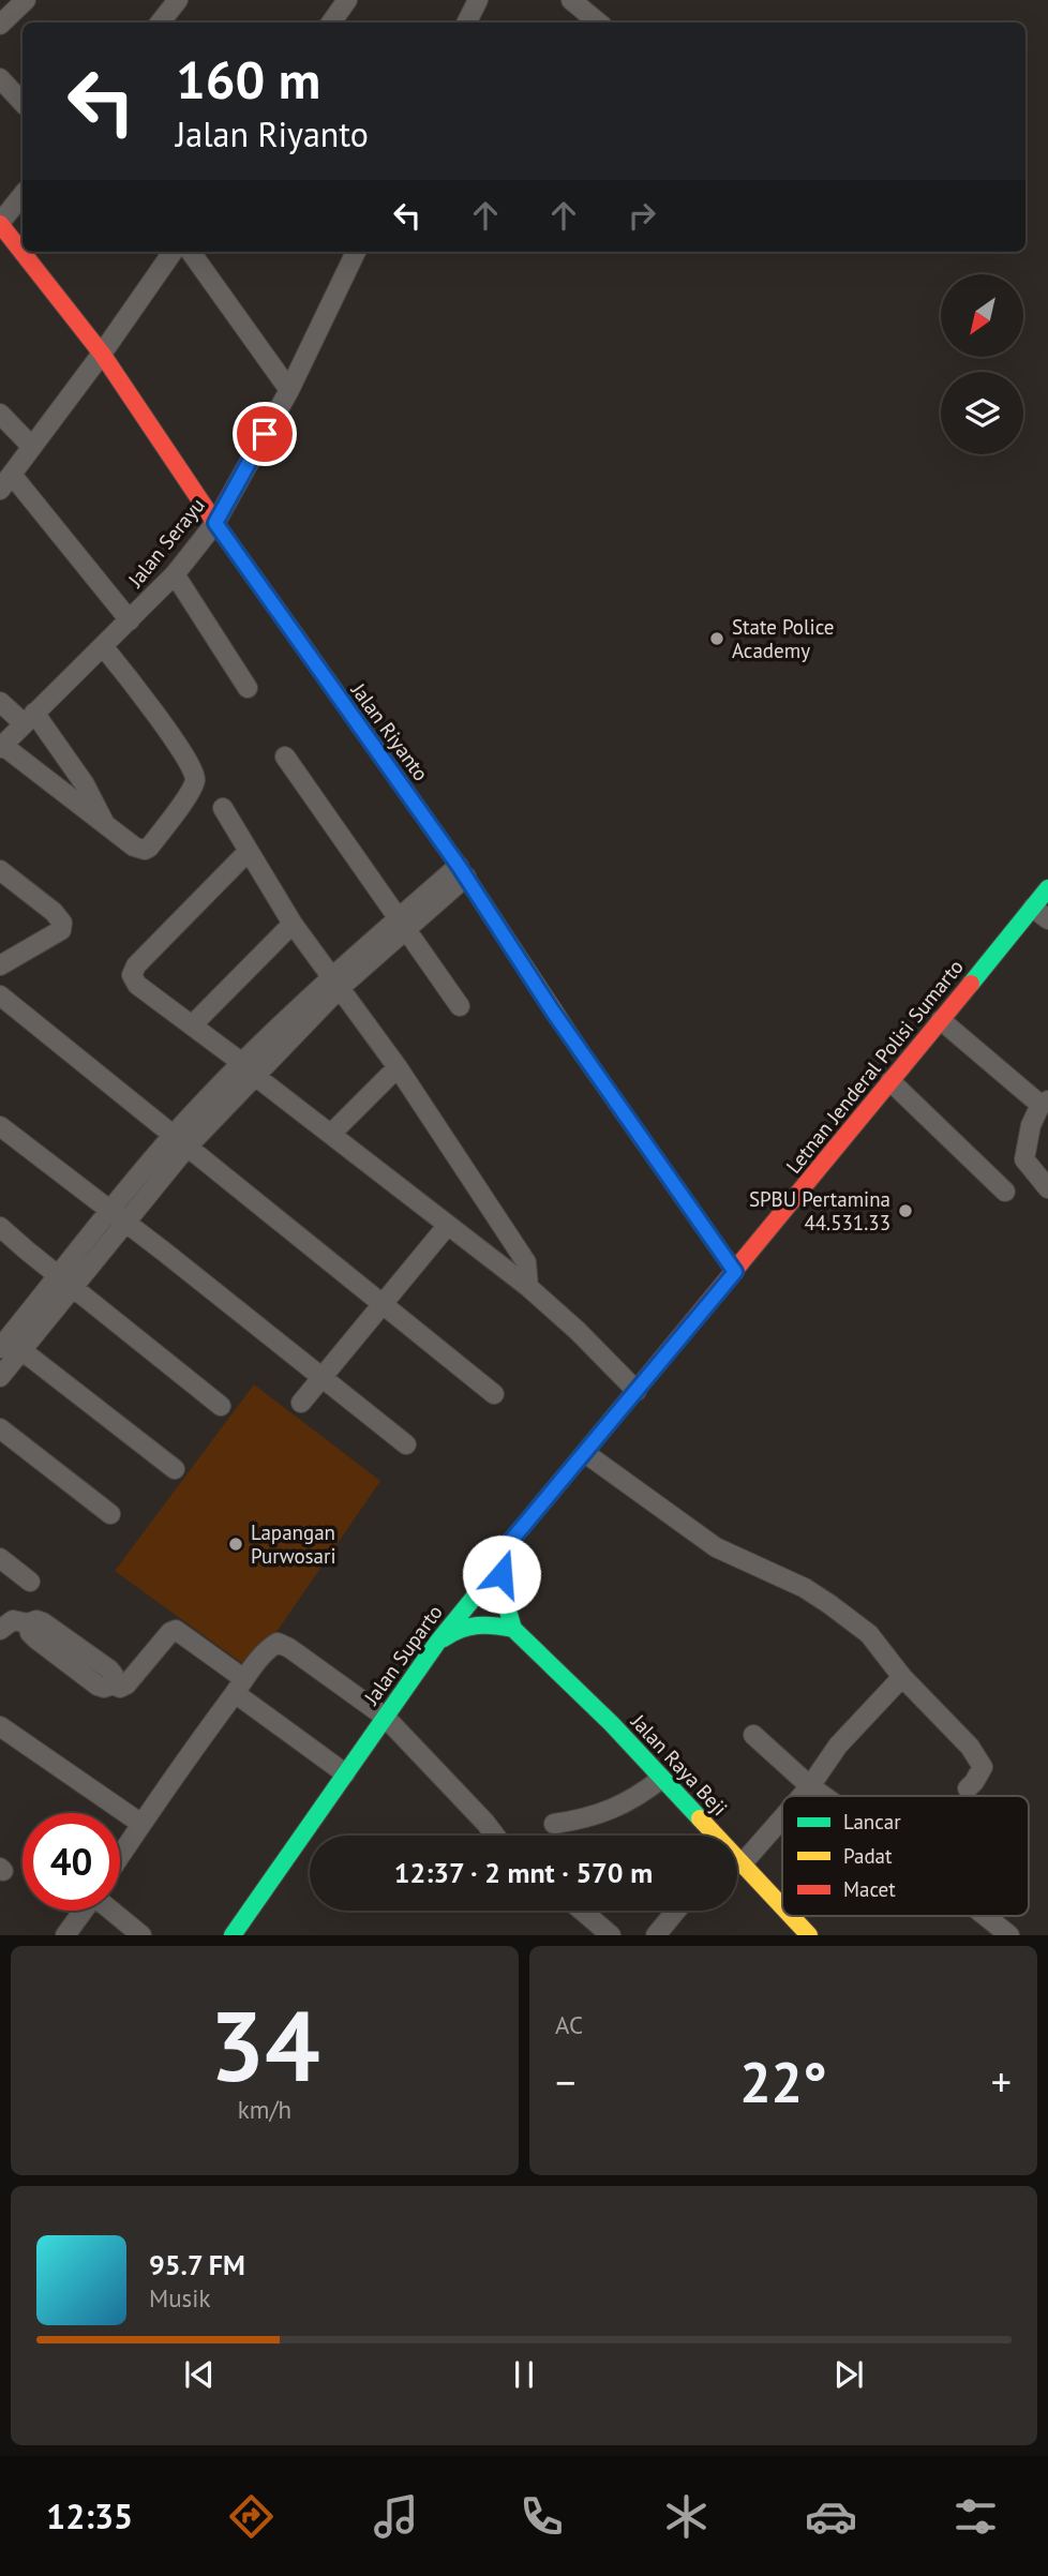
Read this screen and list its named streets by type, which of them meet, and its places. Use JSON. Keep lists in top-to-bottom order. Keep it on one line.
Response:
{"streets":{"street":["Jalan Serayu","Jalan Riyanto","Letnan Jenderal Polisi Sumarto","Jalan Suparto","Jalan Raya Beji"]},"crossings":[["Jalan Serayu","Jalan Riyanto"],["Jalan Riyanto","Letnan Jenderal Polisi Sumarto"],["Jalan Riyanto","Jalan Suparto"],["Letnan Jenderal Polisi Sumarto","Jalan Suparto"]],"places":["State Police Academy","SPBU Pertamina 44.531.33","Lapangan Purwosari"],"legend":["Lancar","Padat","Macet"],"north":"bottom left","page":{"turn":["160 m","Jalan Riyanto"],"limit":"40","trip":"12:37 · 2 mnt · 570 m","tile":[["34","km/h"],"AC"],"heat":["−","22°","+"],"song":["95.7 FM","Musik"],"tabs":"12:35"}}
